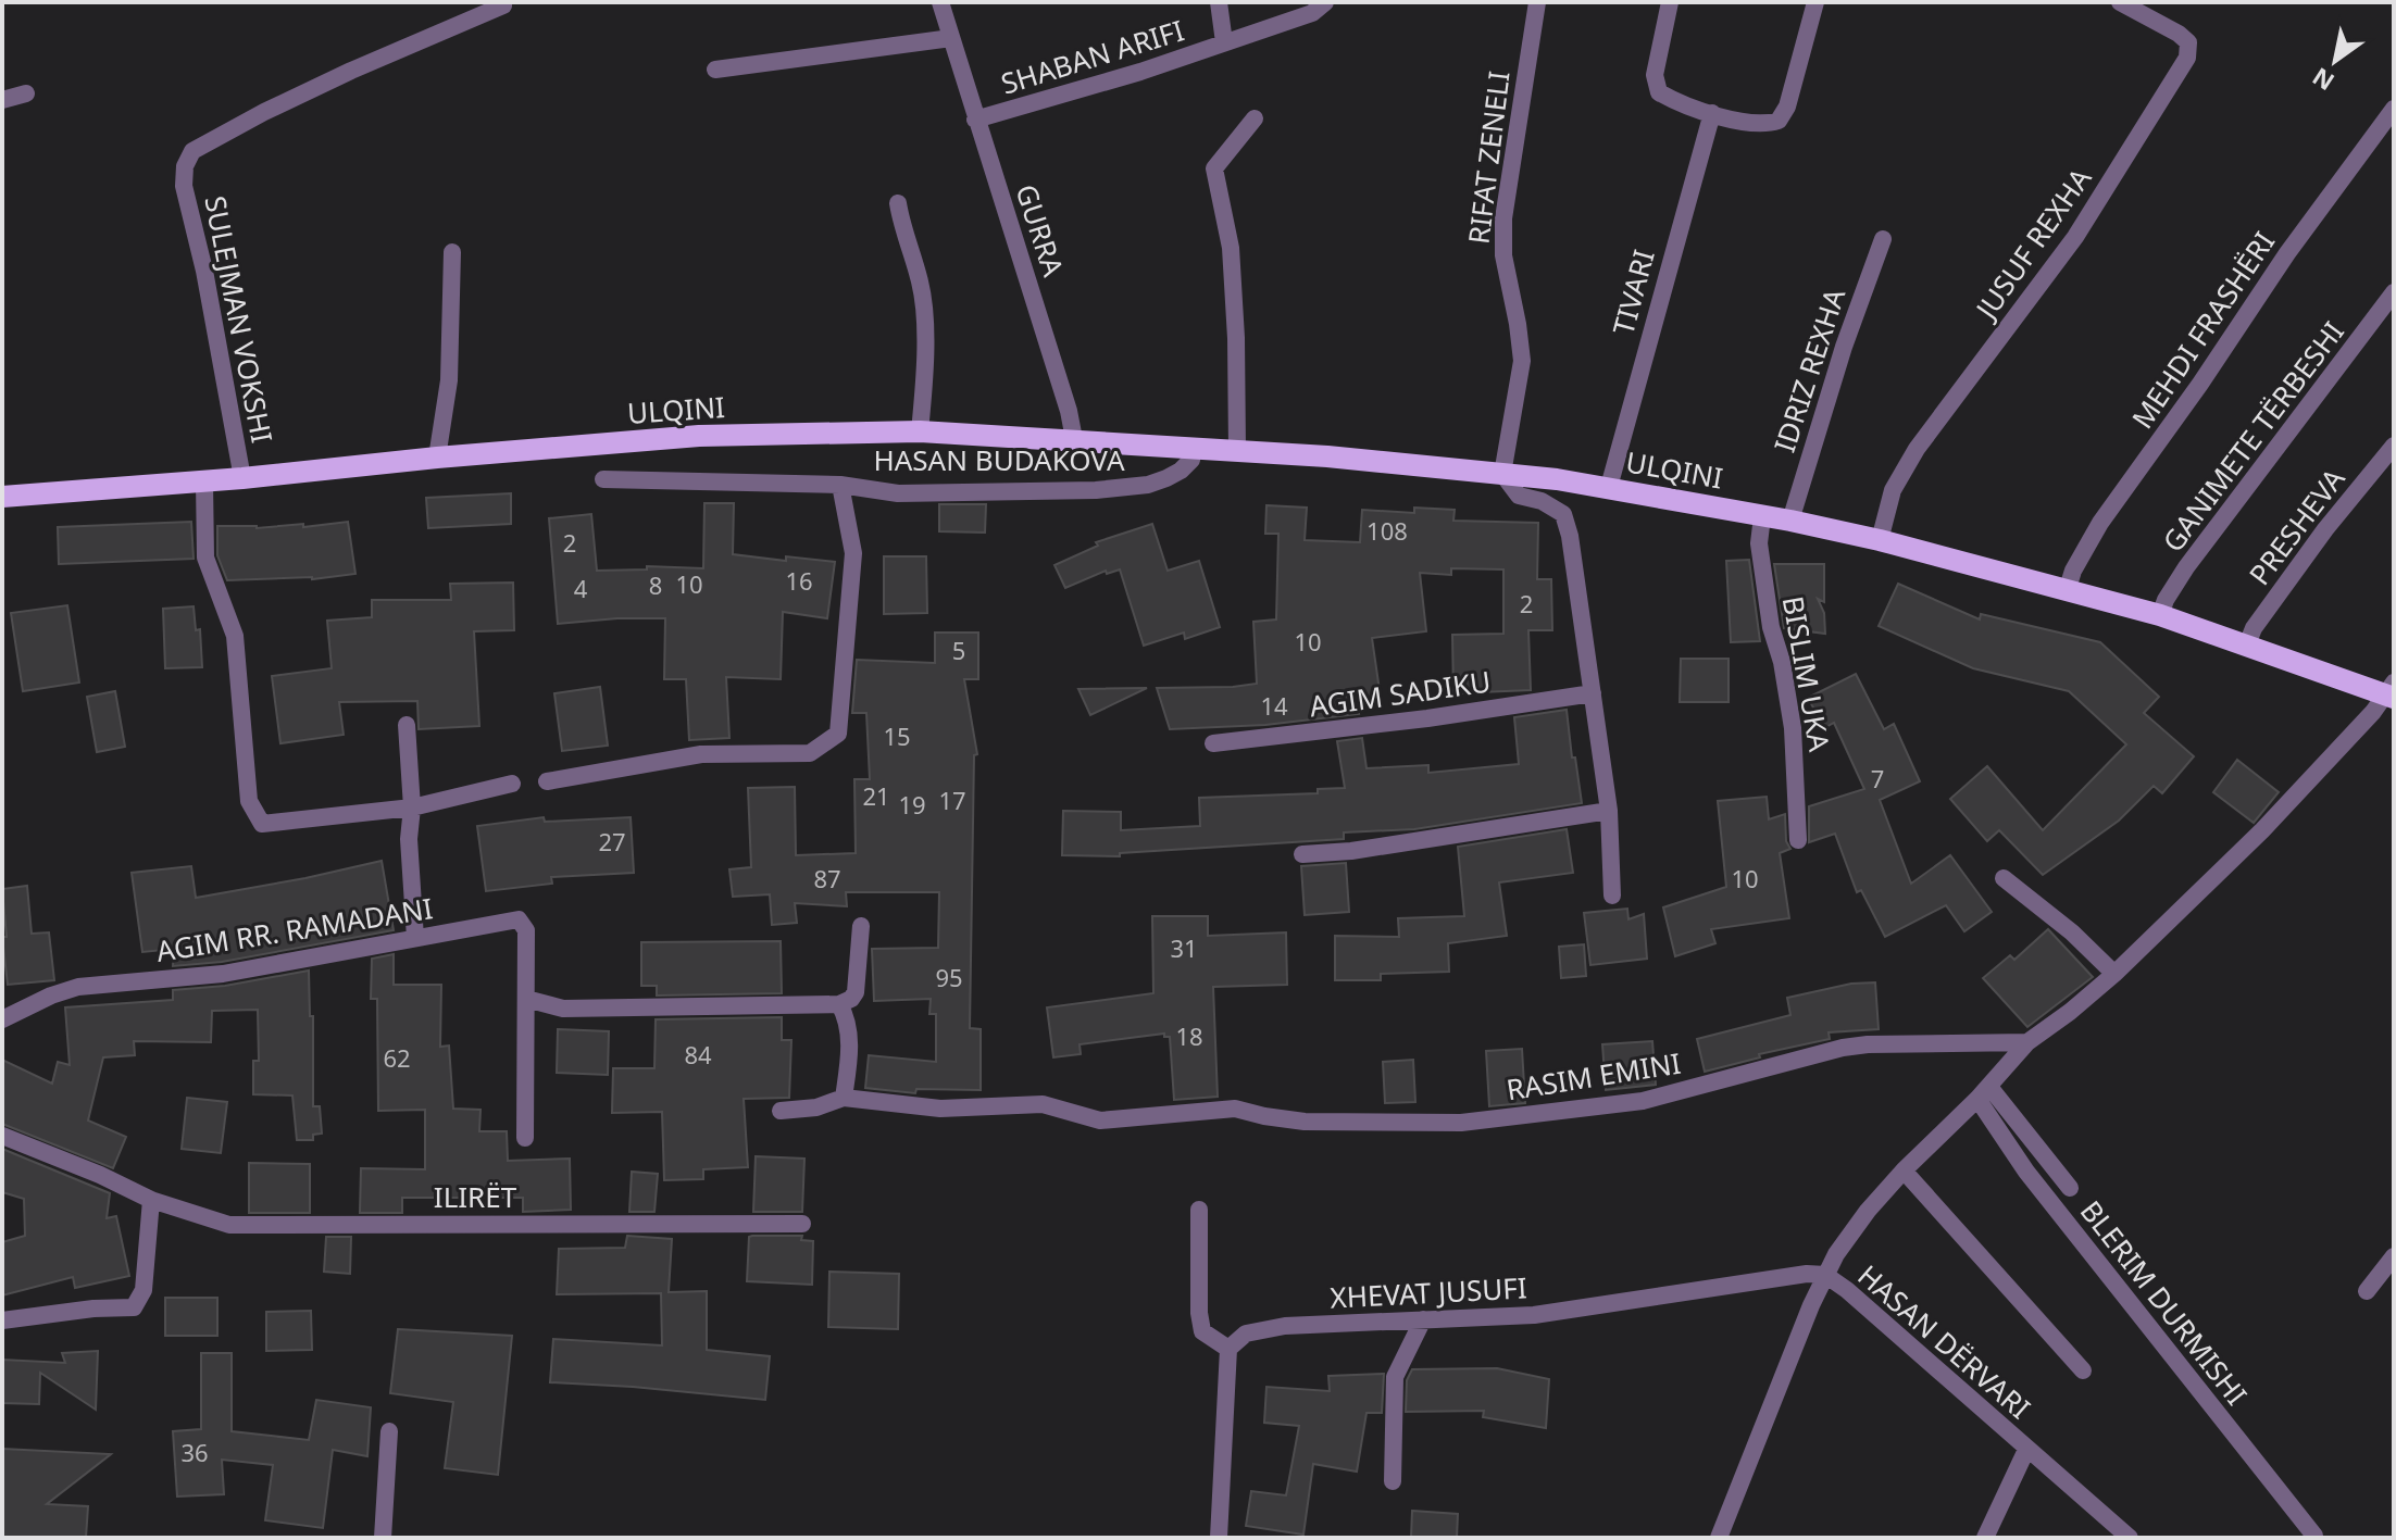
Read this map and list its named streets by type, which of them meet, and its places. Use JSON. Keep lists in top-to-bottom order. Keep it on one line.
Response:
{"streets":{"main road":["ULQINI"],"street":["SHABAN ARIFI","RIFAT ZENELI","GURRA","JUSUF REXHA","TIVARI","SULEJMAN VOKSHI","MEHDI FRASHËRI","IDRIZ REXHA","GANIMETE TËRBESHI","HASAN BUDAKOVA","PRESHEVA","BISLIM UKA","AGIM SADIKU","AGIM RR. RAMADANI","RASIM EMINI","ILIRËT","XHEVAT JUSUFI","BLERIM DURMISHI","HASAN DËRVARI"]},"crossings":[["SHABAN ARIFI","GURRA"],["RIFAT ZENELI","ULQINI"],["GURRA","ULQINI"],["JUSUF REXHA","ULQINI"],["TIVARI","ULQINI"],["SULEJMAN VOKSHI","ULQINI"],["MEHDI FRASHËRI","ULQINI"],["IDRIZ REXHA","ULQINI"],["ULQINI","GANIMETE TËRBESHI"],["ULQINI","HASAN BUDAKOVA"],["ULQINI","PRESHEVA"],["ULQINI","BISLIM UKA"],["XHEVAT JUSUFI","HASAN DËRVARI"]],"house_numbers":["108","2","16","10","8","4","2","10","5","14","15","7","21","17","19","27","87","10","31","95","18","84","62","36"],"north":"bottom left"}
